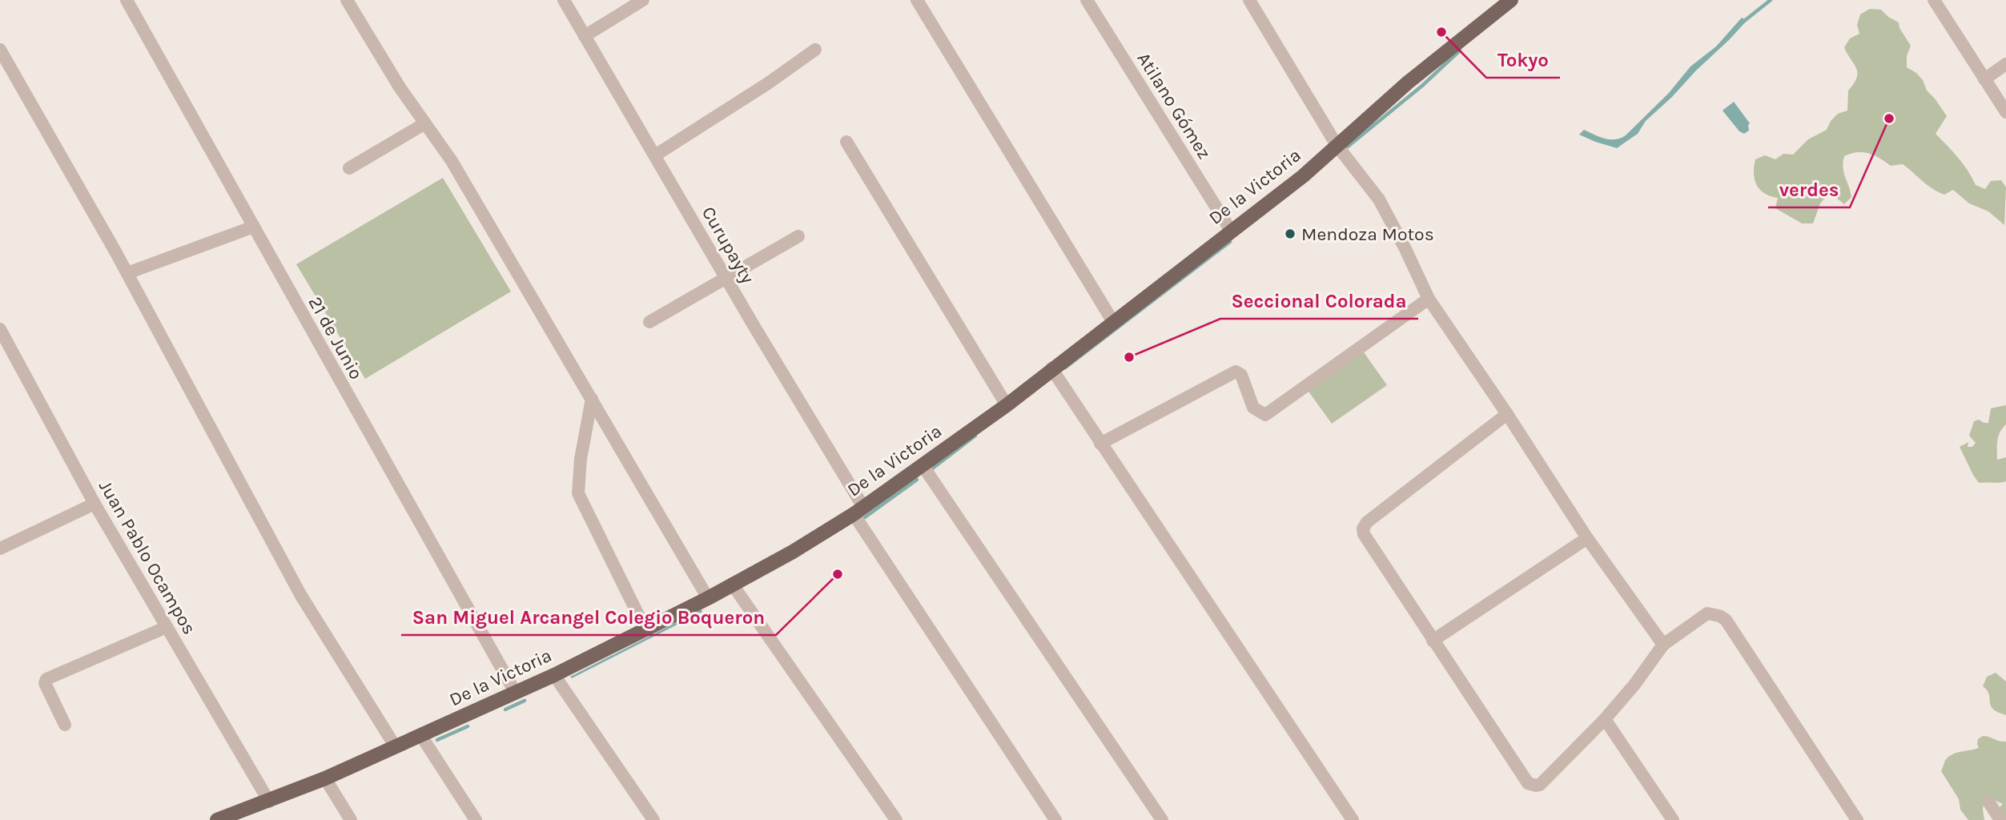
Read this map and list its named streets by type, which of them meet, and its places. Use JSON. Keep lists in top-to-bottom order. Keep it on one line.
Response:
{"streets":{"main road":["De la Victoria"],"street":["Atilano Gómez","Curupayty","21 de Junio","Juan Pablo Ocampos"]},"crossings":[["Atilano Gómez","De la Victoria"],["De la Victoria","Curupayty"],["De la Victoria","21 de Junio"],["De la Victoria","Juan Pablo Ocampos"]],"places":["Tokyo","verdes","Mendoza Motos","Seccional Colorada","San Miguel Arcangel Colegio Boqueron"]}
